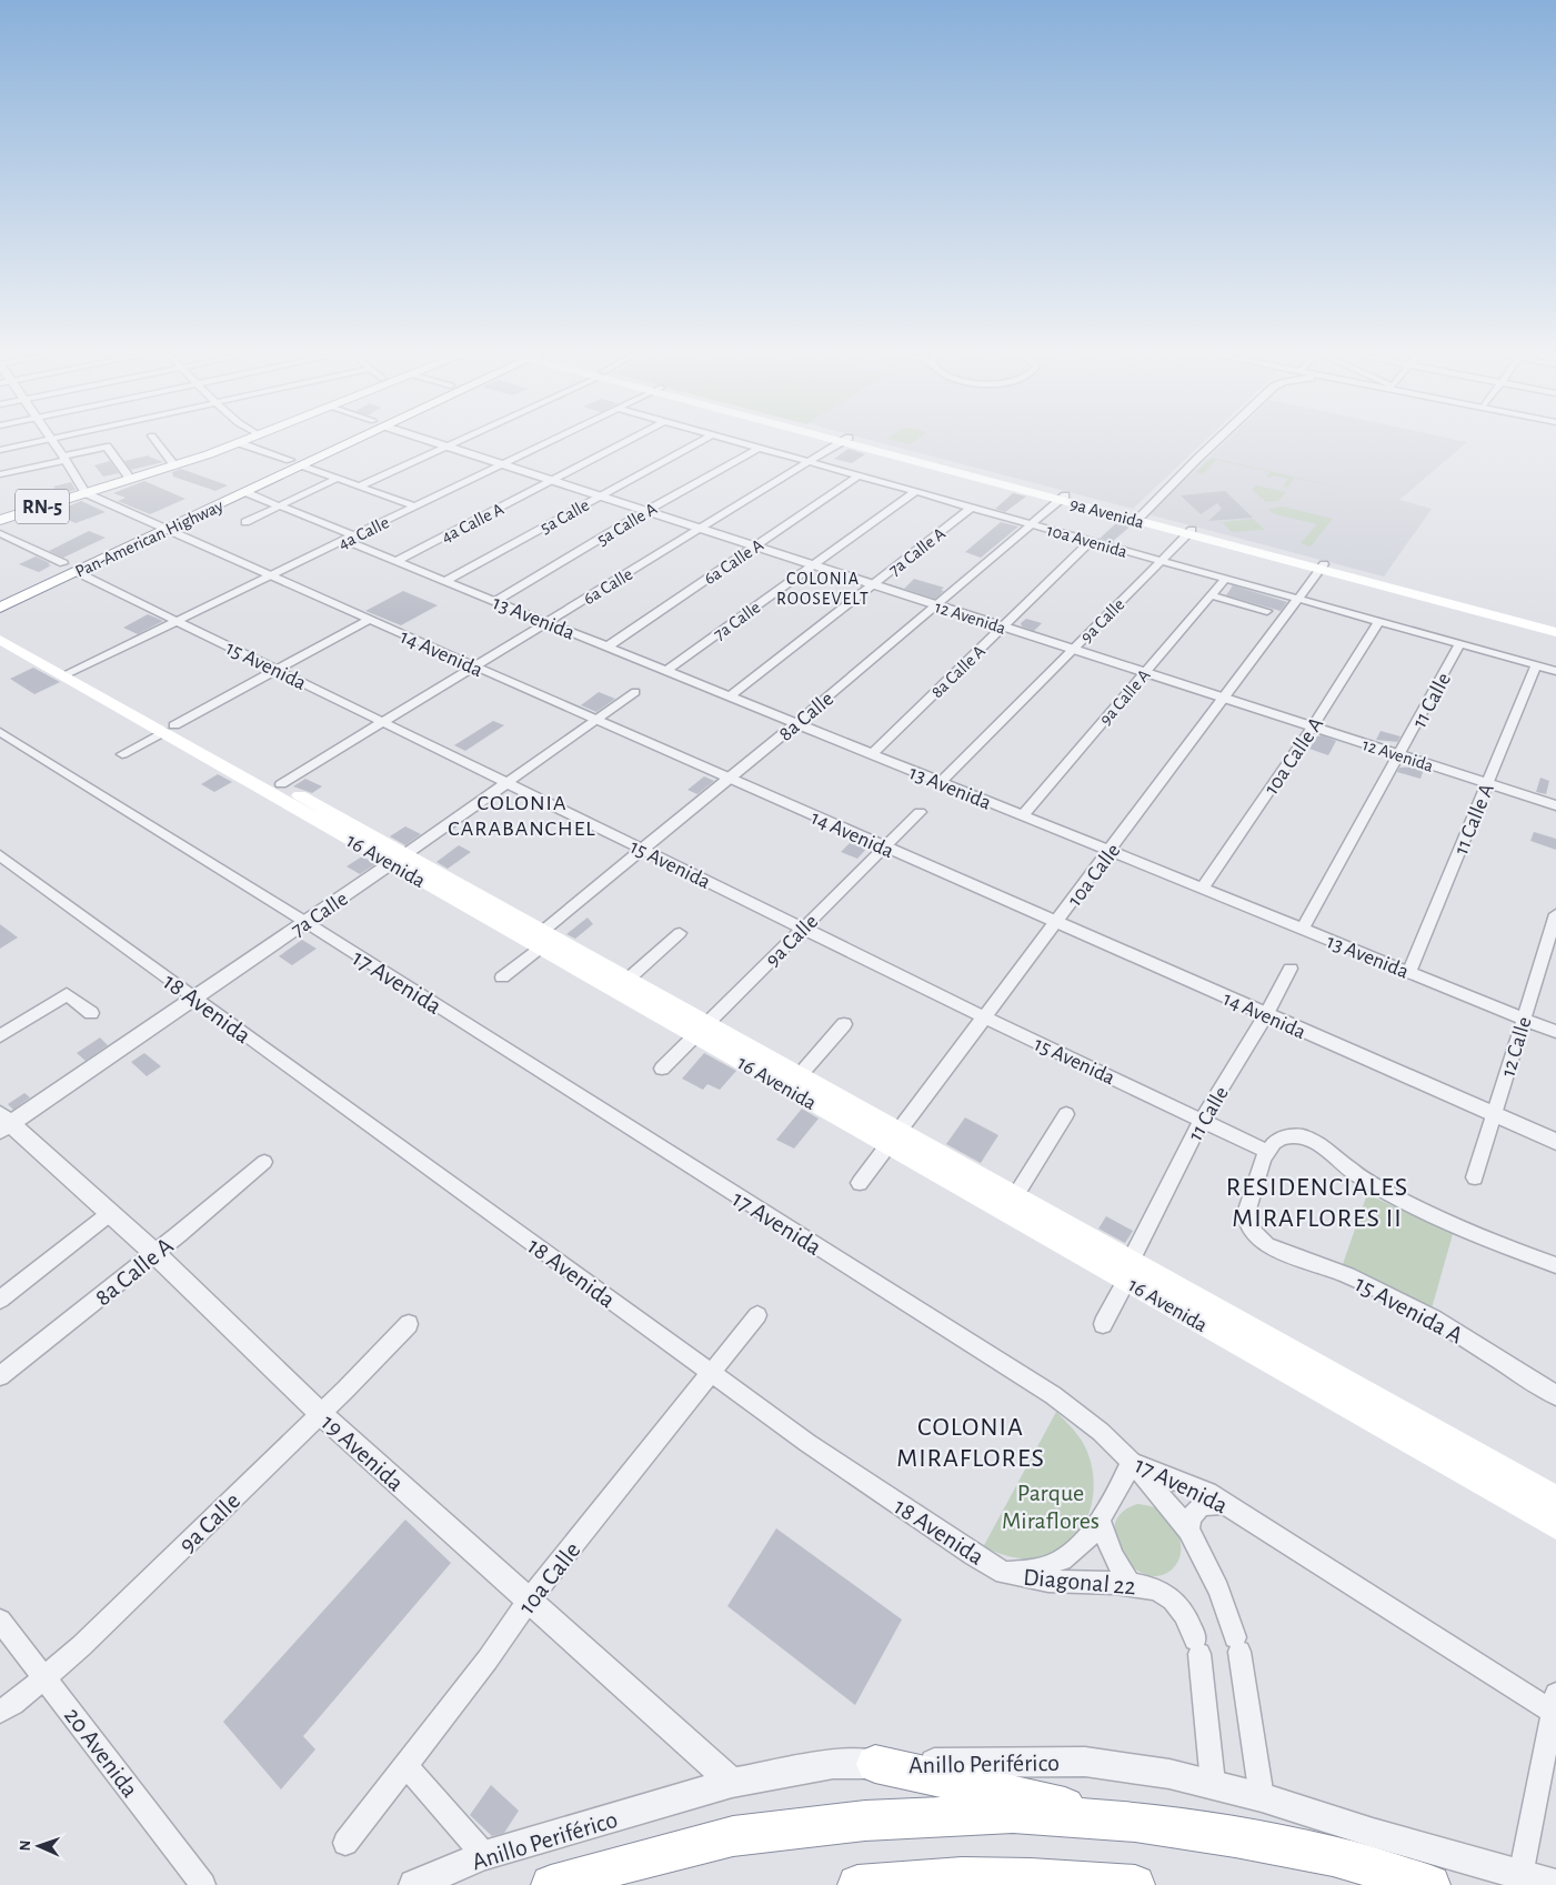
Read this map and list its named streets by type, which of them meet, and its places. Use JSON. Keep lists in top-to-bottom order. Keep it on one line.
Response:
{"streets":{"main road":["RN-5","9a Avenida","Pan-American Highway","16 Avenida","Anillo Periférico"],"street":["5a Calle","4a Calle A","5a Calle A","4a Calle","10a Avenida","7a Calle A","6a Calle A","6a Calle","13 Avenida","12 Avenida","7a Calle","9a Calle","14 Avenida","15 Avenida","8a Calle A","9a Calle A","11 Calle","8a Calle","10a Calle A","11 Calle A","10a Calle","17 Avenida","18 Avenida","12 Calle","15 Avenida A","19 Avenida","Diagonal 22","20 Avenida"]},"crossings":[["9a Avenida","9a Calle"],["9a Avenida","8a Calle"],["9a Avenida","10a Calle"],["5a Calle","13 Avenida"],["5a Calle","12 Avenida"],["4a Calle A","13 Avenida"],["4a Calle A","12 Avenida"],["5a Calle A","10a Avenida"],["5a Calle A","13 Avenida"],["5a Calle A","12 Avenida"],["4a Calle","13 Avenida"],["4a Calle","12 Avenida"],["4a Calle","14 Avenida"],["4a Calle","15 Avenida"],["4a Calle","16 Avenida"],["Pan-American Highway","13 Avenida"],["Pan-American Highway","14 Avenida"],["Pan-American Highway","15 Avenida"],["10a Avenida","7a Calle A"],["10a Avenida","6a Calle A"],["10a Avenida","6a Calle"],["10a Avenida","7a Calle"],["10a Avenida","9a Calle"],["10a Avenida","8a Calle A"],["10a Avenida","9a Calle A"],["10a Avenida","11 Calle"],["10a Avenida","8a Calle"],["10a Avenida","10a Calle A"],["10a Avenida","11 Calle A"],["10a Avenida","10a Calle"],["7a Calle A","13 Avenida"],["7a Calle A","12 Avenida"],["6a Calle A","13 Avenida"],["6a Calle A","12 Avenida"],["6a Calle","13 Avenida"],["6a Calle","12 Avenida"],["6a Calle","14 Avenida"],["6a Calle","15 Avenida"],["6a Calle","16 Avenida"],["13 Avenida","7a Calle"],["13 Avenida","9a Calle"],["13 Avenida","8a Calle A"],["13 Avenida","9a Calle A"],["13 Avenida","11 Calle"],["13 Avenida","8a Calle"],["13 Avenida","10a Calle A"],["13 Avenida","11 Calle A"],["13 Avenida","10a Calle"],["13 Avenida","12 Calle"],["12 Avenida","7a Calle"],["12 Avenida","9a Calle"],["12 Avenida","8a Calle A"],["12 Avenida","9a Calle A"],["12 Avenida","11 Calle"],["12 Avenida","8a Calle"],["12 Avenida","10a Calle A"],["12 Avenida","11 Calle A"],["12 Avenida","10a Calle"],["7a Calle","14 Avenida"],["7a Calle","15 Avenida"],["7a Calle","16 Avenida"],["7a Calle","17 Avenida"],["7a Calle","18 Avenida"],["7a Calle","19 Avenida"],["9a Calle","14 Avenida"],["9a Calle","15 Avenida"],["9a Calle","16 Avenida"],["9a Calle","19 Avenida"],["9a Calle","20 Avenida"],["14 Avenida","11 Calle"],["14 Avenida","8a Calle"],["14 Avenida","10a Calle"],["14 Avenida","12 Calle"],["15 Avenida","11 Calle"],["15 Avenida","8a Calle"],["15 Avenida","10a Calle"],["15 Avenida","15 Avenida A"],["8a Calle A","19 Avenida"],["11 Calle","16 Avenida"],["8a Calle","16 Avenida"],["16 Avenida","10a Calle"],["10a Calle","18 Avenida"],["10a Calle","19 Avenida"],["17 Avenida","18 Avenida"],["18 Avenida","Diagonal 22"],["19 Avenida","Anillo Periférico"],["Diagonal 22","Anillo Periférico"]],"districts":["COLONIA ROOSEVELT","COLONIA CARABANCHEL","RESIDENCIALES MIRAFLORES II","COLONIA MIRAFLORES"],"parks":["Parque Miraflores"],"north":"left"}
